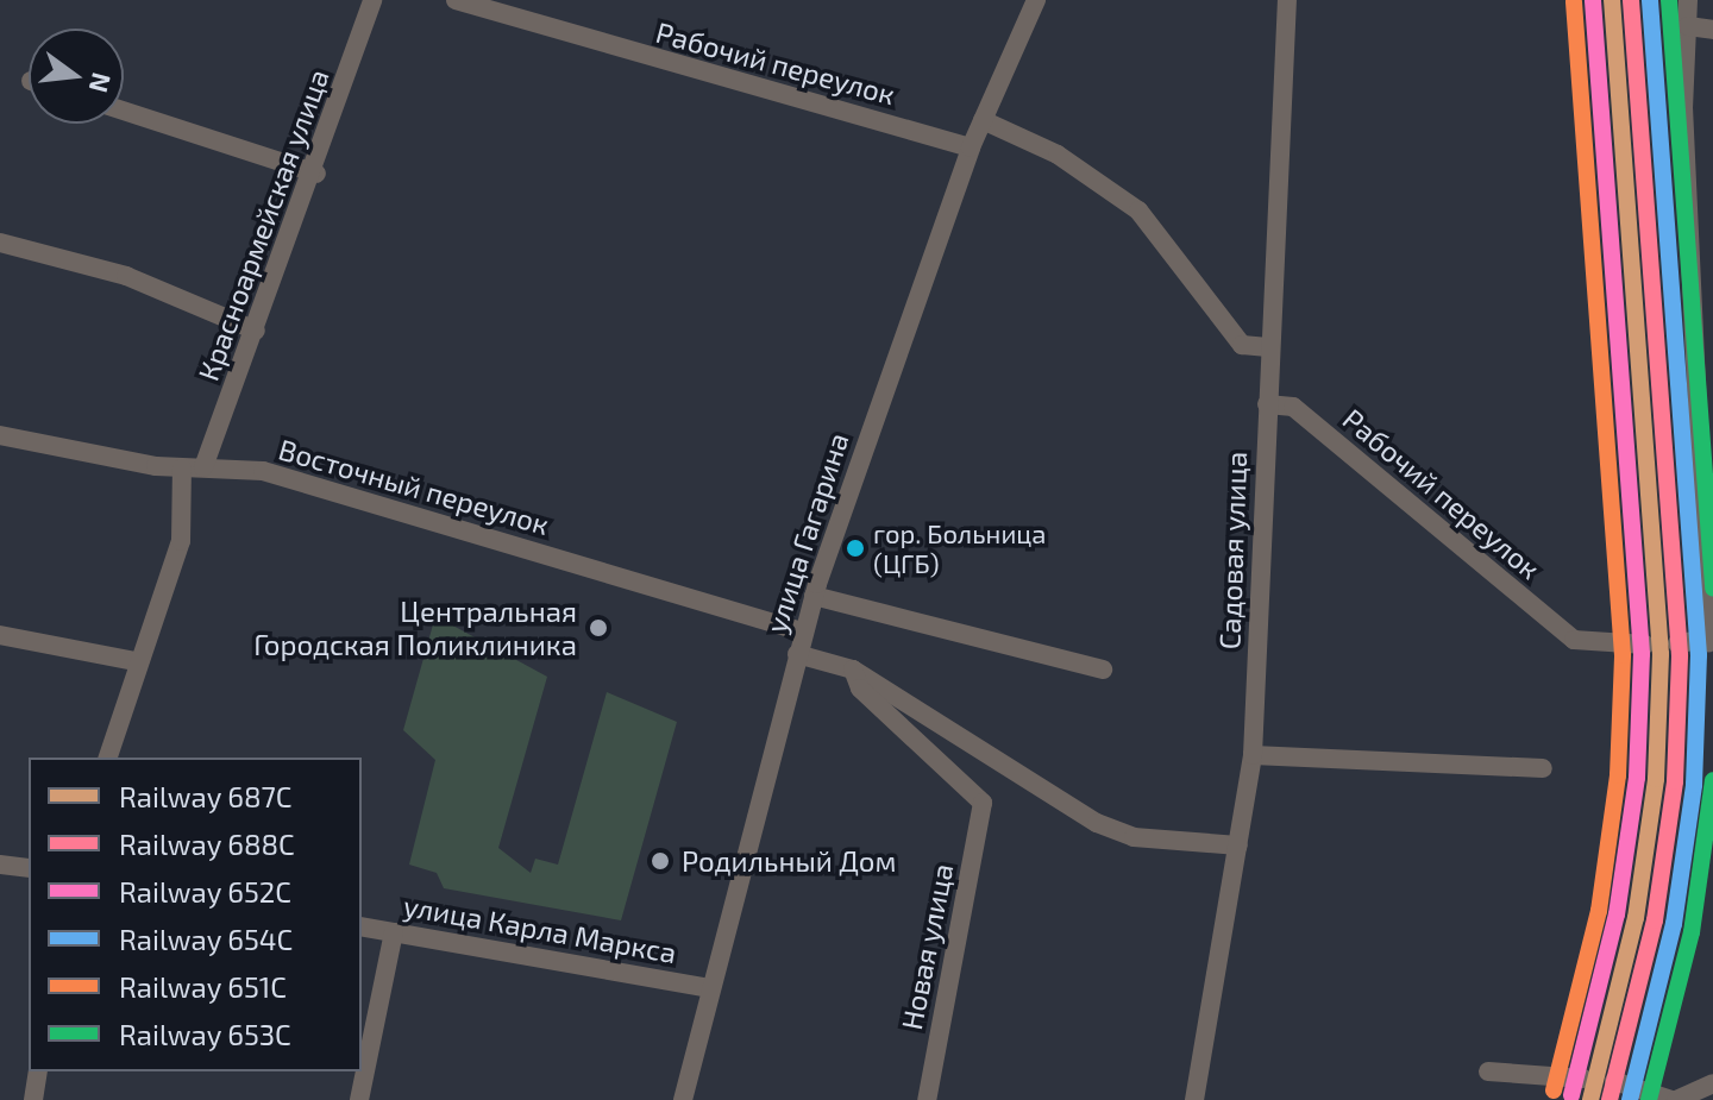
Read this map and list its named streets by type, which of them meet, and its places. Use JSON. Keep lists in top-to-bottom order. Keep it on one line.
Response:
{"streets":{"street":["Рабочий переулок","Красноармейская улица","Восточный переулок","улица Гагарина","Садовая улица","улица Карла Маркса","Новая улица"]},"crossings":[["Рабочий переулок","улица Гагарина"],["Рабочий переулок","Садовая улица"],["Красноармейская улица","Восточный переулок"],["Восточный переулок","улица Гагарина"],["улица Гагарина","улица Карла Маркса"]],"places":["гор. Больница (ЦГБ)","Центральная Городская Поликлиника","Родильный Дом"],"lines":["rail line 687С","rail line 688С","rail line 654С","rail line 653С","rail line 652С","rail line 651С"],"legend":["Railway 687С","Railway 688С","Railway 652С","Railway 654С","Railway 651С","Railway 653С"],"north":"right"}
